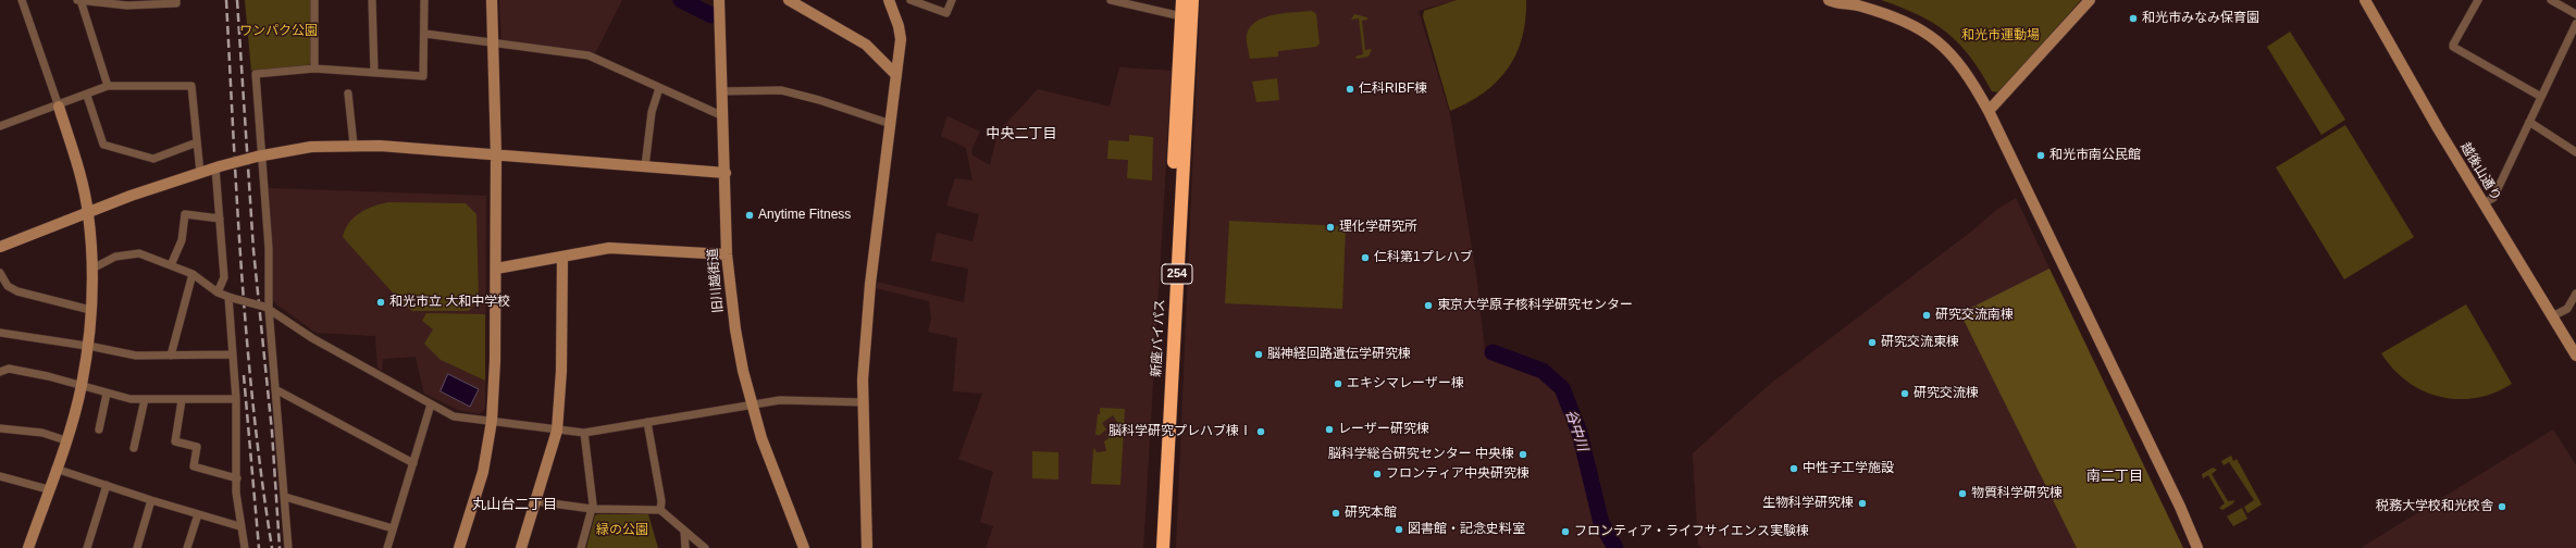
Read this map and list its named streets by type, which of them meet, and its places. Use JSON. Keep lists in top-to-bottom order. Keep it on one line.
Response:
{"streets":{"highway":["254","新座バイパス"],"street":["越後山通り","旧川越街道"]},"districts":["中央二丁目","南二丁目","丸山台二丁目"],"water":["谷中川"],"parks":["ワンパク公園","和光市運動場","緑の公園"],"places":["和光市みなみ保育園","仁科RIBF棟","和光市南公民館","Anytime Fitness","理化学研究所","仁科第1プレハブ","和光市立 大和中学校","東京大学原子核科学研究センター","研究交流南棟","研究交流東棟","脳神経回路遺伝学研究棟","エキシマレーザー棟","研究交流棟","レーザー研究棟","脳科学研究プレハブ棟Ⅰ","脳科学総合研究センター 中央棟","中性子工学施設","フロンティア中央研究棟","物質科学研究棟","生物科学研究棟","税務大学校和光校舎","研究本館","図書館・記念史料室","フロンティア・ライフサイエンス実験棟"]}
